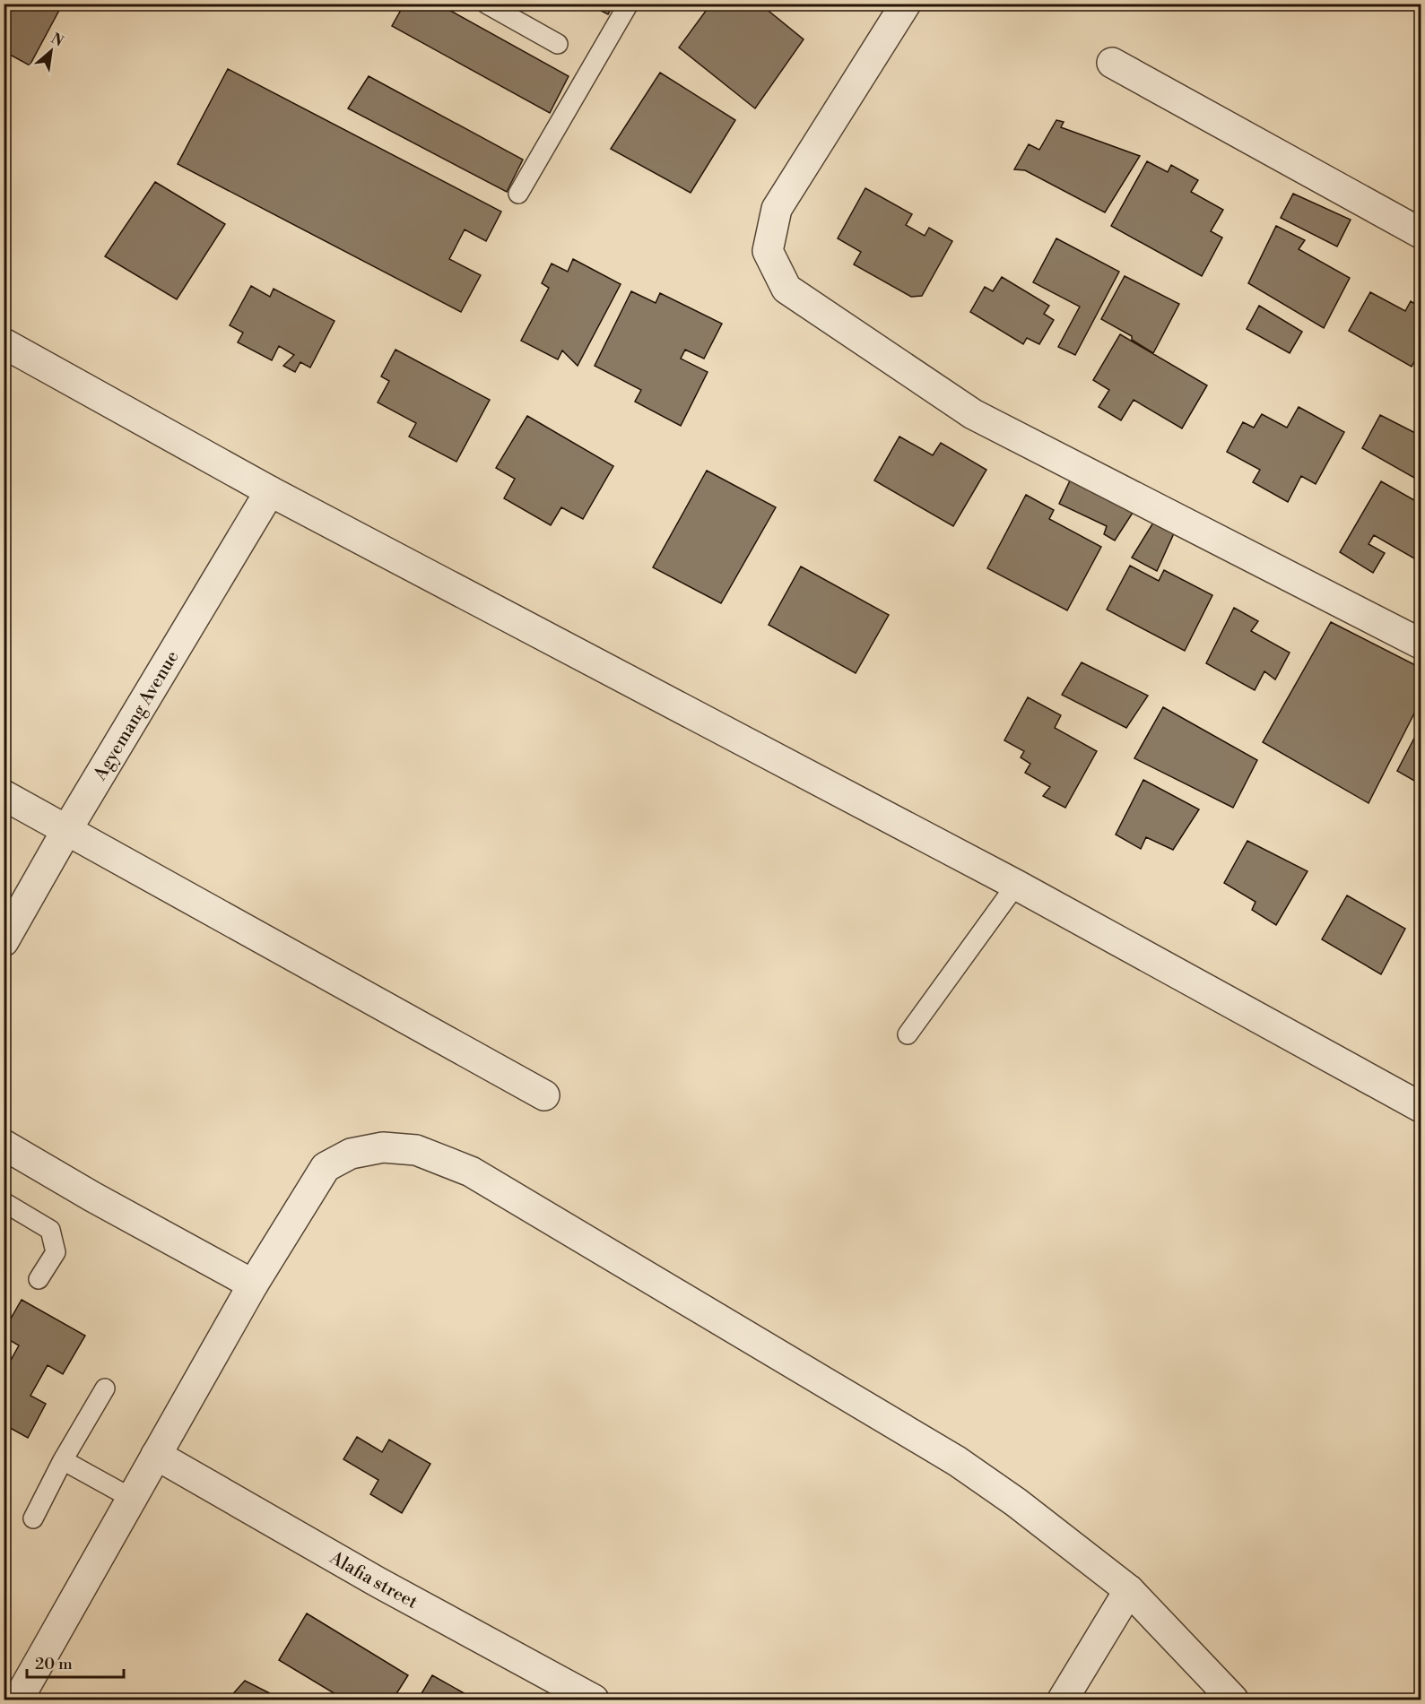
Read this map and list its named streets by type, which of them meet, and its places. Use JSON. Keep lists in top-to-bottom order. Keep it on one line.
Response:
{"streets":{"street":["Agyemang Avenue","Alafia street"]},"scale_bar":"20 m","north":"top right"}
